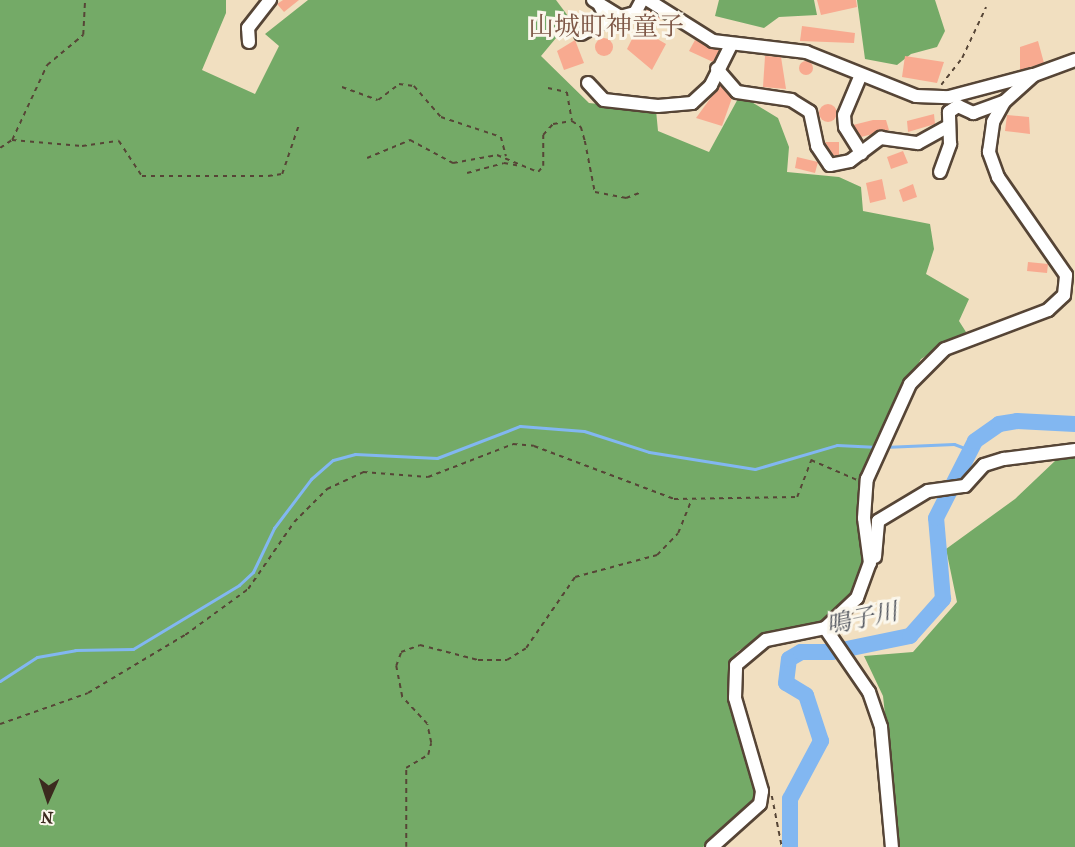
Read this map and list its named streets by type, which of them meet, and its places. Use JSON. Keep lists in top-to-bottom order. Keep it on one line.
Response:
{"districts":["山城町神童子"],"water":["鳴子川"],"north":"bottom"}
